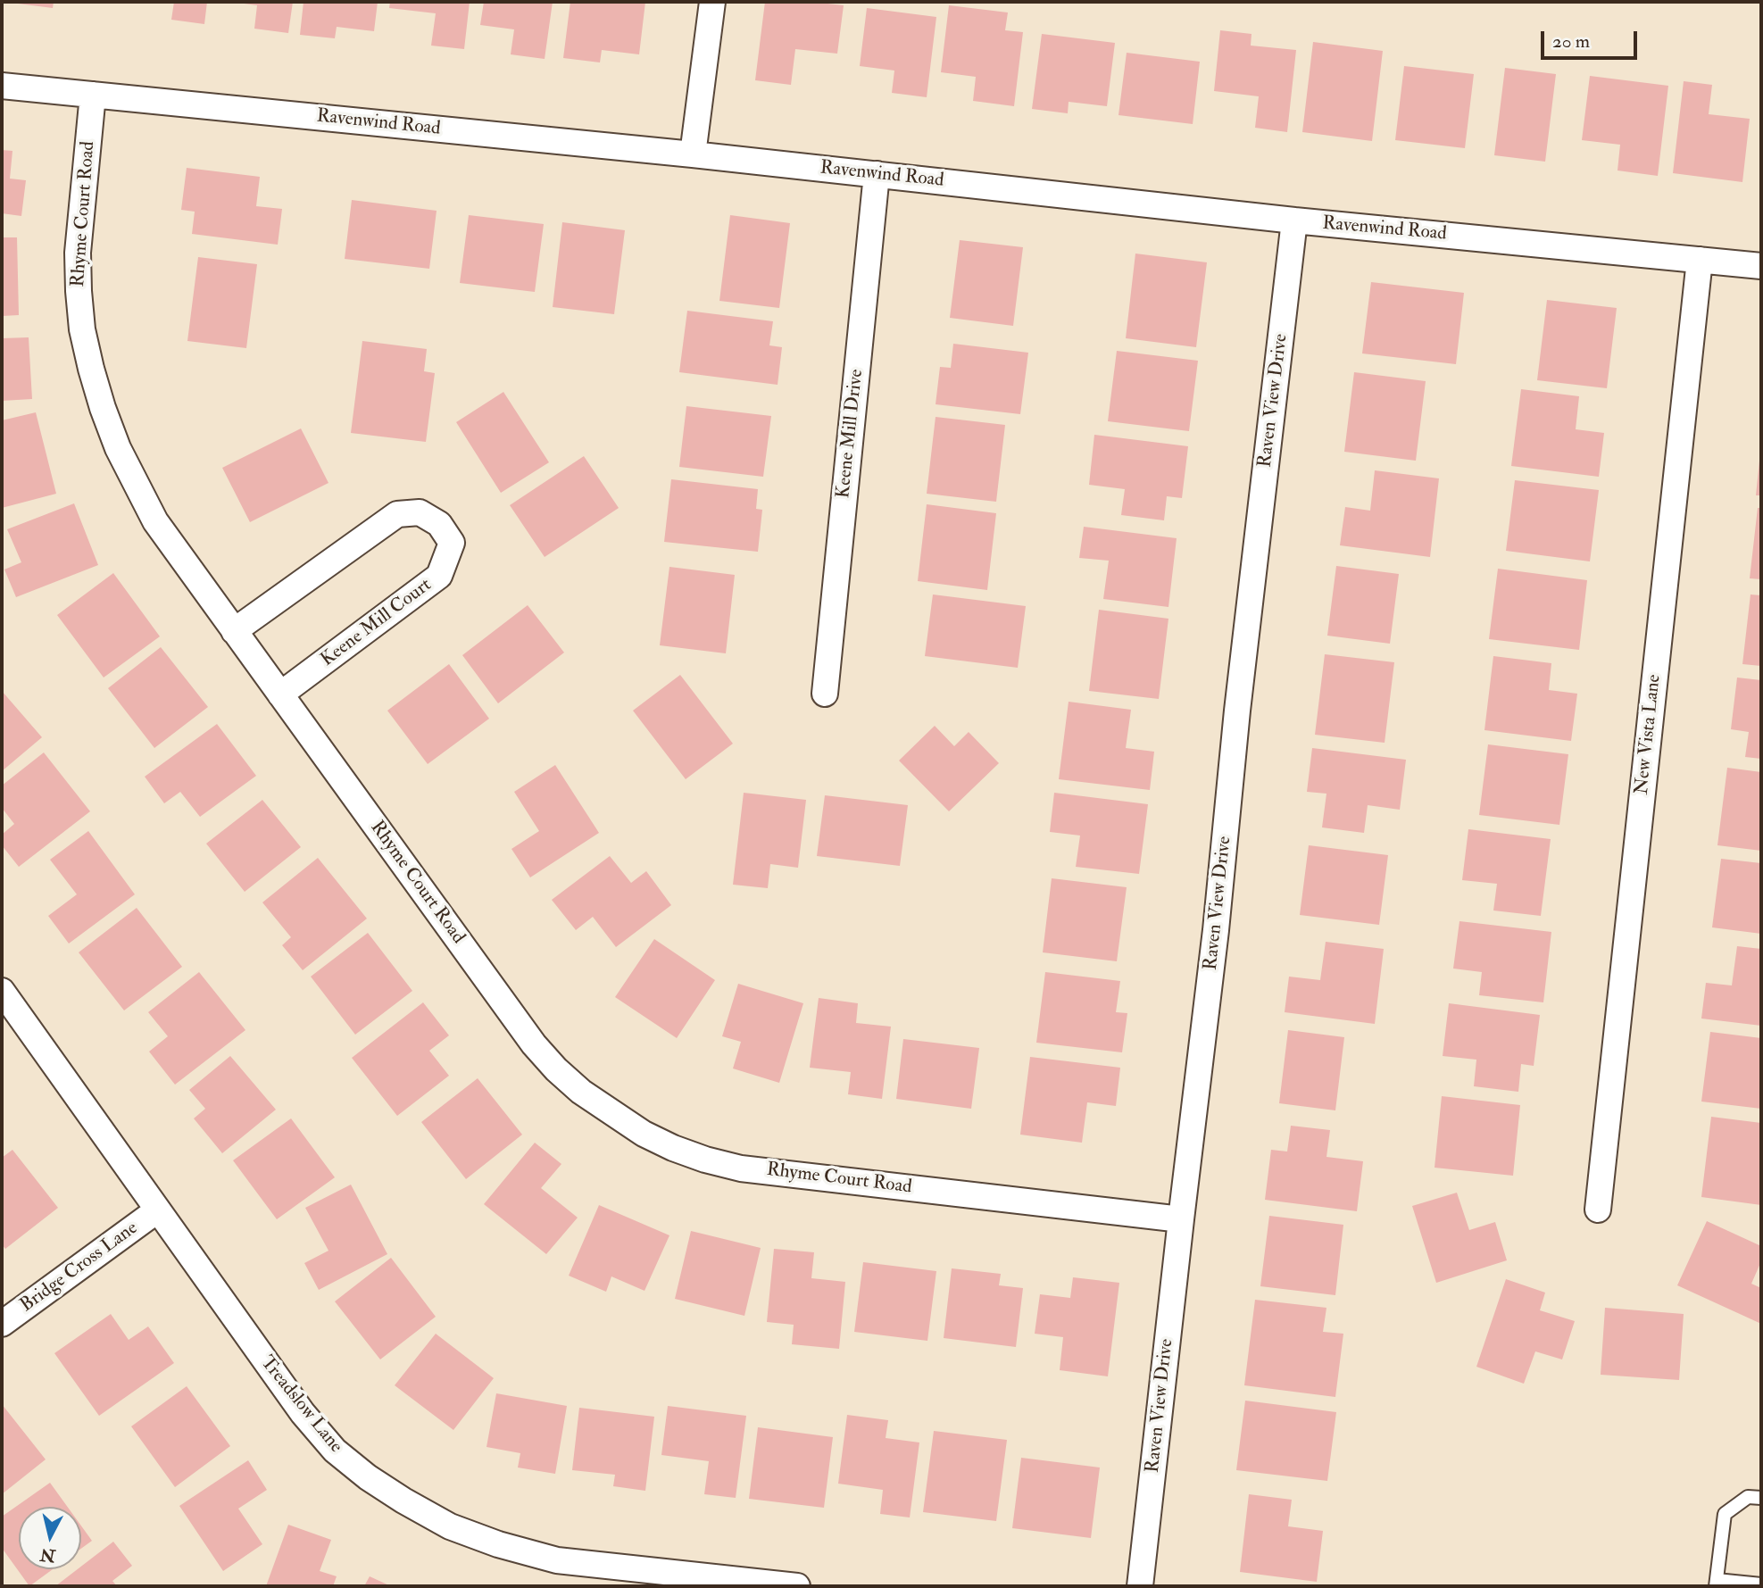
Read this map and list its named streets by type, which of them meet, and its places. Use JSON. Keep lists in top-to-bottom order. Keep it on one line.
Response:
{"streets":{"street":["Ravenwind Road","Rhyme Court Road","Raven View Drive","Keene Mill Drive","Keene Mill Court","New Vista Lane","Bridge Cross Lane","Treadslow Lane"]},"crossings":[["Ravenwind Road","Rhyme Court Road"],["Ravenwind Road","Raven View Drive"],["Ravenwind Road","Keene Mill Drive"],["Ravenwind Road","New Vista Lane"],["Rhyme Court Road","Raven View Drive"],["Rhyme Court Road","Keene Mill Court"],["Bridge Cross Lane","Treadslow Lane"]],"scale_bar":"20 m","north":"bottom"}
